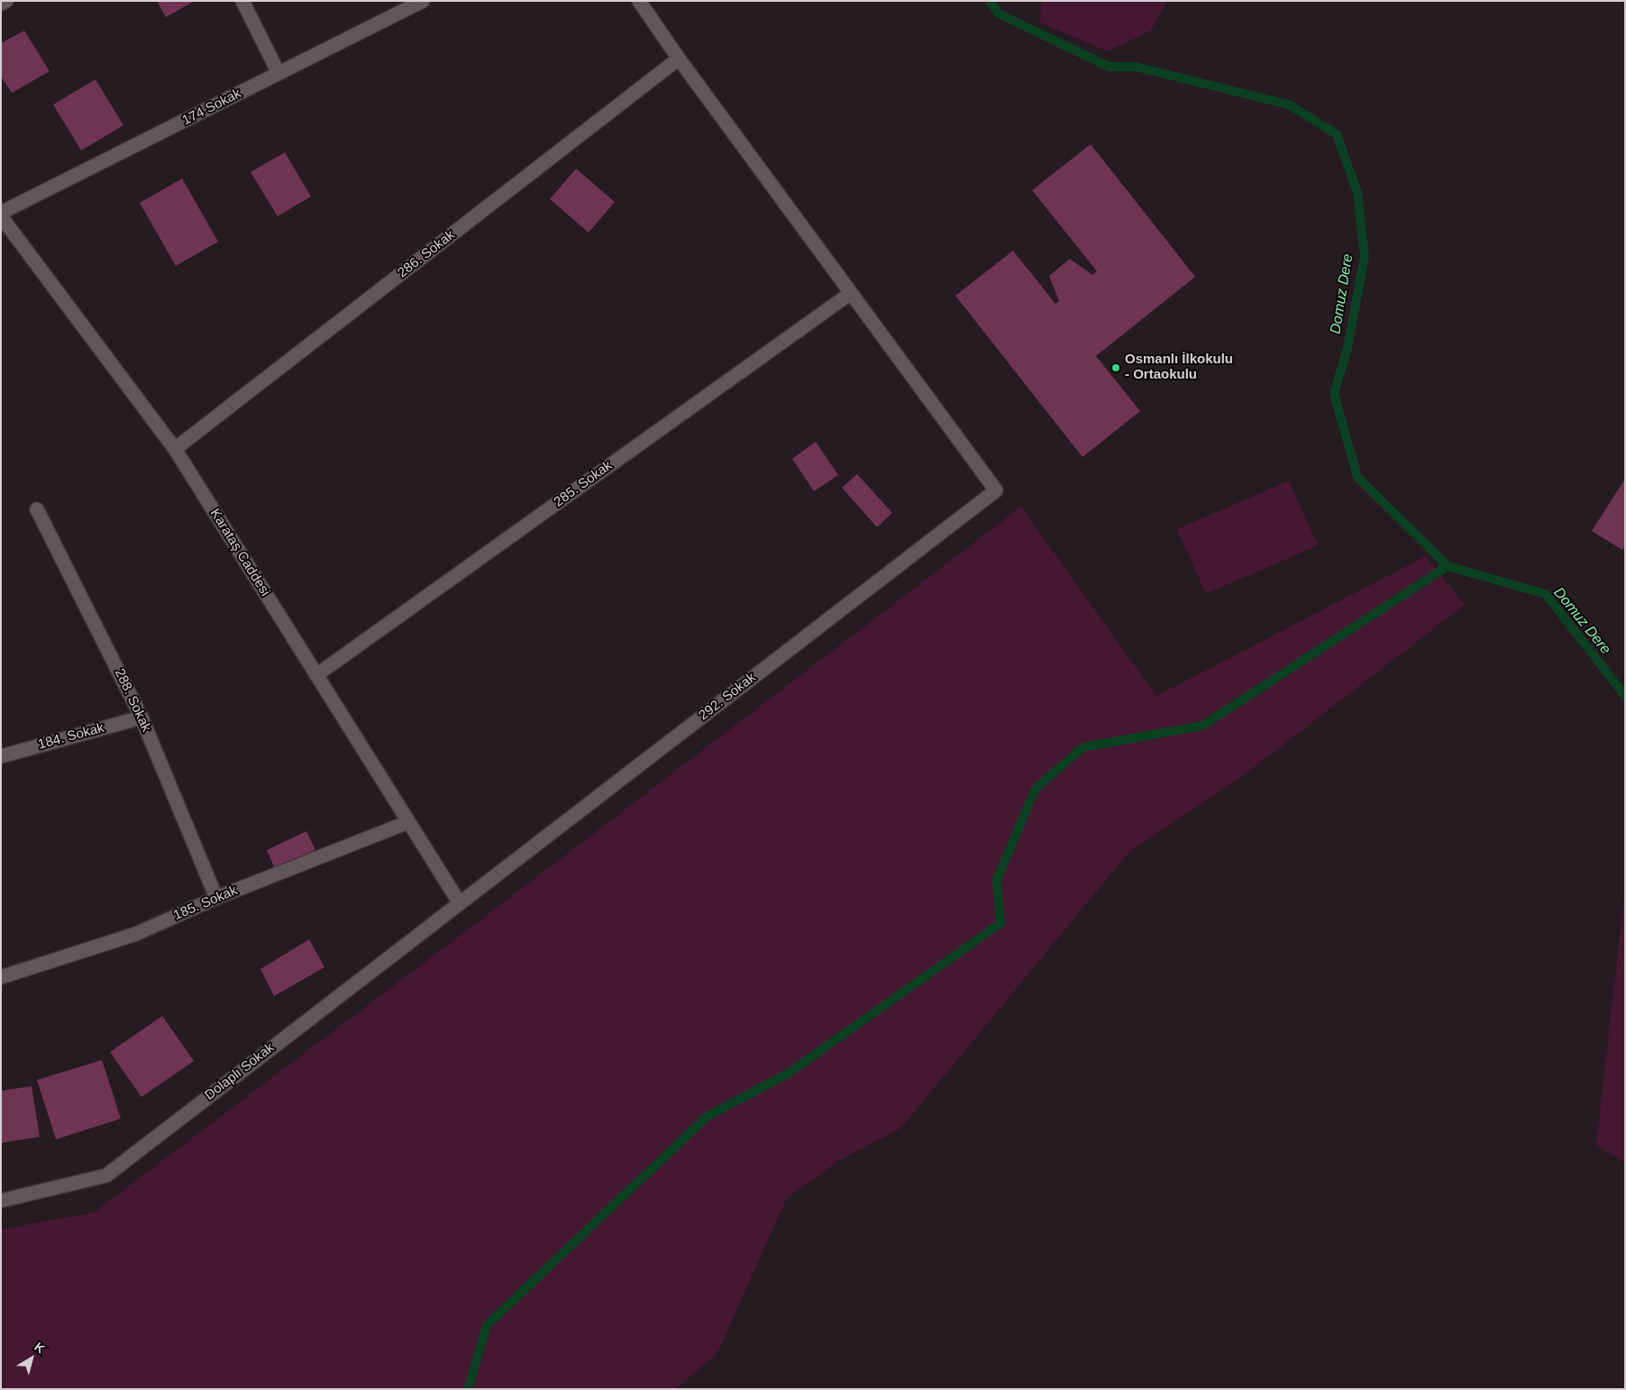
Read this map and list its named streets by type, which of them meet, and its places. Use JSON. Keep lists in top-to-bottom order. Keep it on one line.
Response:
{"streets":{"street":["174 Sokak","286. Sokak","285. Sokak","Karataş Caddesi","292. Sokak","288. Sokak","184. Sokak","185. Sokak","Dolaplı Sokak"]},"crossings":[["286. Sokak","Karataş Caddesi"],["285. Sokak","Karataş Caddesi"],["285. Sokak","292. Sokak"],["Karataş Caddesi","292. Sokak"],["Karataş Caddesi","185. Sokak"],["Karataş Caddesi","Dolaplı Sokak"],["292. Sokak","Dolaplı Sokak"],["288. Sokak","184. Sokak"],["288. Sokak","185. Sokak"]],"water":["Domuz Dere"],"places":["Osmanlı İlkokulu - Ortaokulu"],"north":"top right"}
